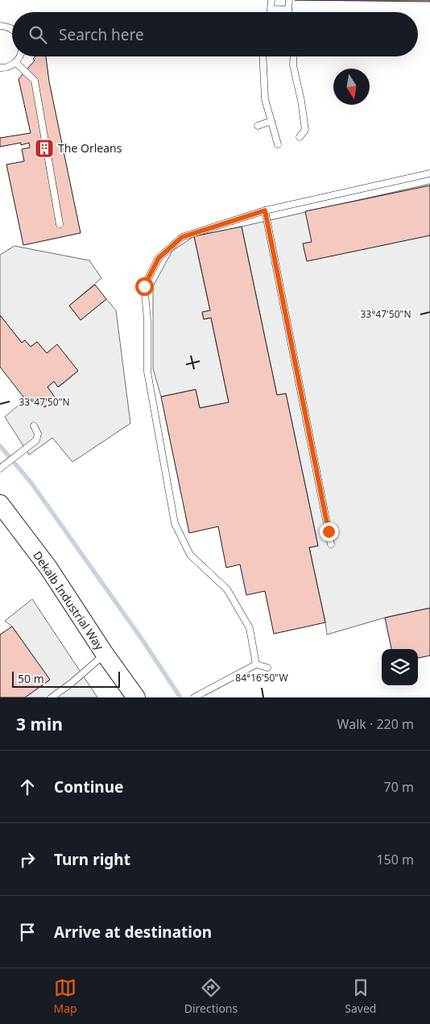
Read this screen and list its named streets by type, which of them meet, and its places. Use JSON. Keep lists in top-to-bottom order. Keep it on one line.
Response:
{"streets":{"main road":["Dekalb Industrial Way"]},"places":{"building":["The Orleans"]},"scale_bar":"50 m","north":"bottom","page":{"search":"Search here","scale":"50 m","heading":["3 min","Walk · 220 m"],"list":[["Continue","70 m"],["Turn right","150 m"],"Arrive at destination"],"nav":["Map","Directions","Saved"]},"coordinates":["33°47'50\"N","84°16'50\"W"]}
